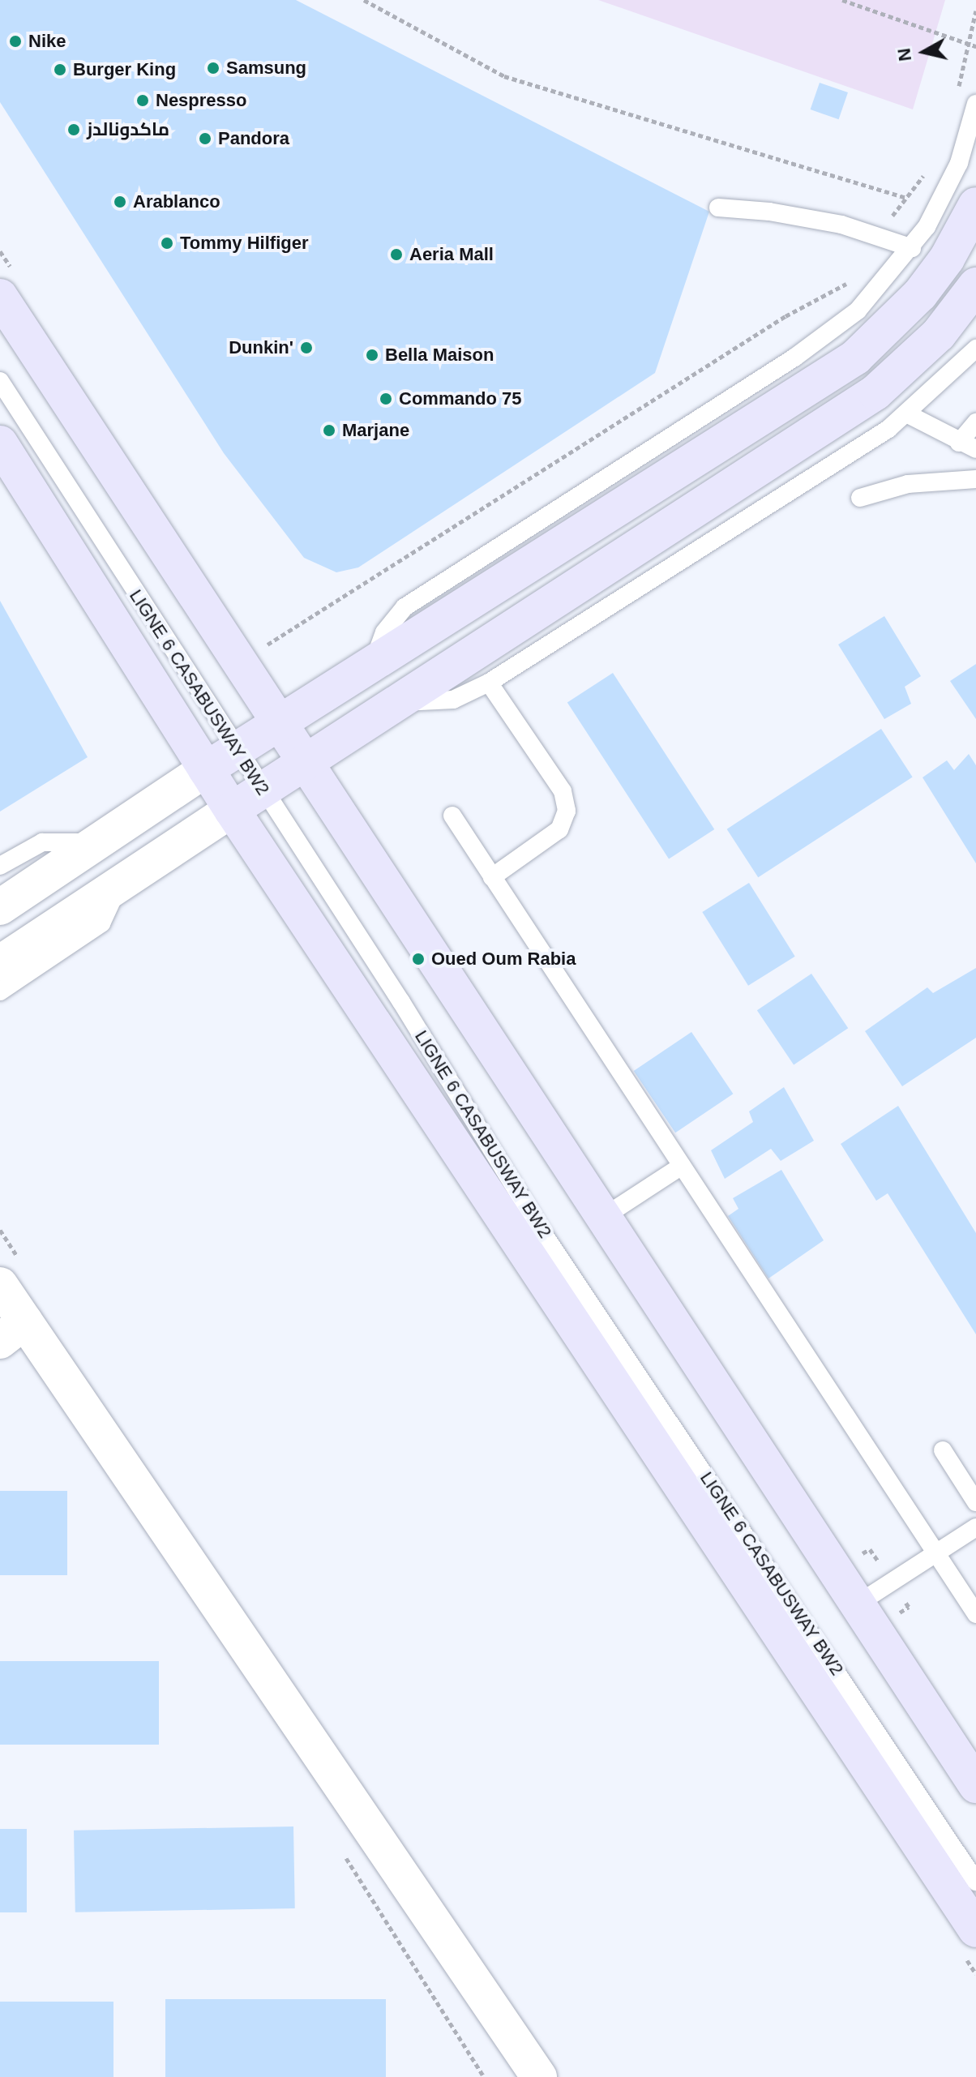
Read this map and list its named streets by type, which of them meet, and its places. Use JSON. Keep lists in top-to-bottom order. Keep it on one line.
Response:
{"streets":{"lane":["LIGNE 6 CASABUSWAY BW2"]},"places":["Nike","Samsung","Burger King","Nespresso","ماكدونالدز","Pandora","Arablanco","Tommy Hilfiger","Aeria Mall","Dunkin'","Bella Maison","Commando 75","Marjane","Oued Oum Rabia"],"north":"left"}
